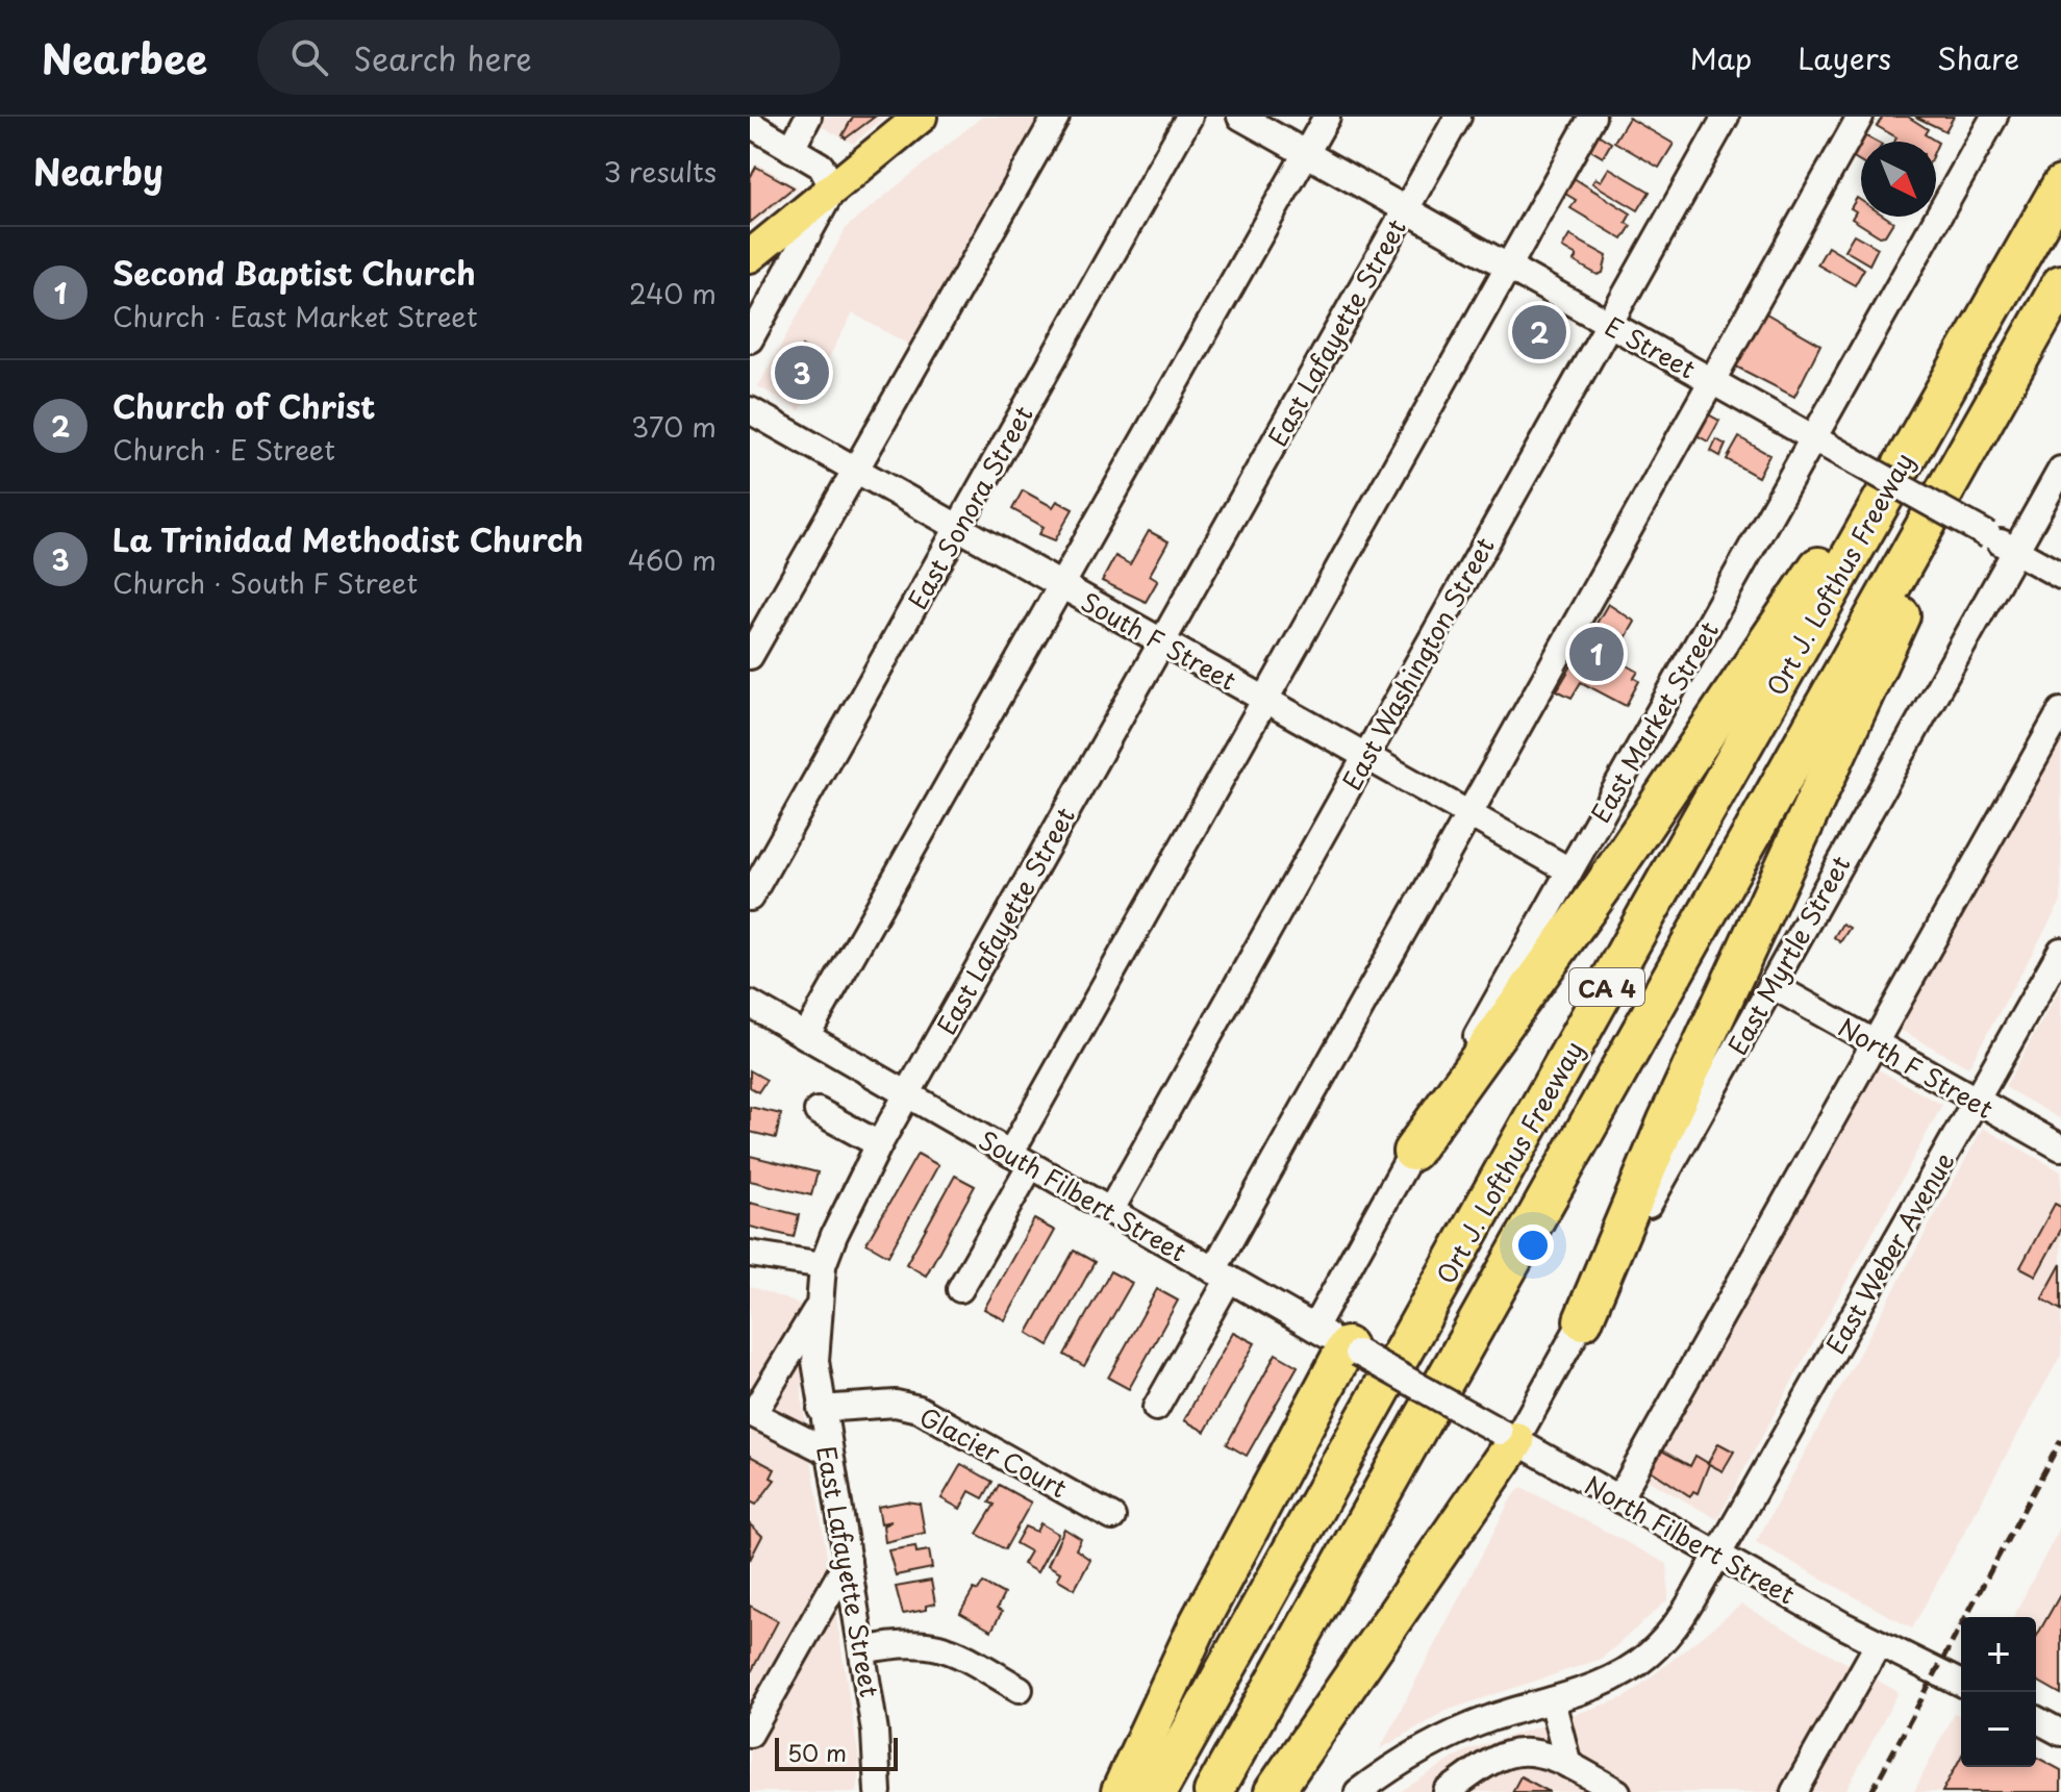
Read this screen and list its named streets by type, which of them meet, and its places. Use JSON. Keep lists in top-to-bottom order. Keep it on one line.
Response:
{"streets":{"highway":["Ort J. Lofthus Freeway","CA 4"],"street":["East Lafayette Street","E Street","East Sonora Street","South F Street","East Washington Street","East Market Street","East Myrtle Street","North F Street","South Filbert Street","East Weber Avenue","Glacier Court","North Filbert Street"]},"crossings":[["East Lafayette Street","E Street"],["East Lafayette Street","South F Street"],["East Lafayette Street","South Filbert Street"],["East Lafayette Street","Glacier Court"],["E Street","East Washington Street"],["E Street","East Market Street"],["E Street","East Myrtle Street"],["East Sonora Street","South F Street"],["South F Street","East Washington Street"],["South F Street","East Market Street"],["East Washington Street","South Filbert Street"],["East Market Street","South Filbert Street"],["East Myrtle Street","North F Street"],["East Myrtle Street","North Filbert Street"],["North F Street","East Weber Avenue"],["South Filbert Street","North Filbert Street"],["East Weber Avenue","North Filbert Street"]],"scale_bar":"50 m","north":"bottom right","page":{"header":"Nearbee","search":"Search here","nav":["Map","Layers","Share"],"heading":["Nearby","3 results"],"list":[{"mark":"1","name":"Second Baptist Church","note":"Church · East Market Street","value":"240 m"},{"mark":"2","name":"Church of Christ","note":"Church · E Street","value":"370 m"},{"mark":"3","name":"La Trinidad Methodist Church","note":"Church · South F Street","value":"460 m"}],"pins":["2","3","1"],"map_buttons":["+","−"],"scale":"50 m"}}
